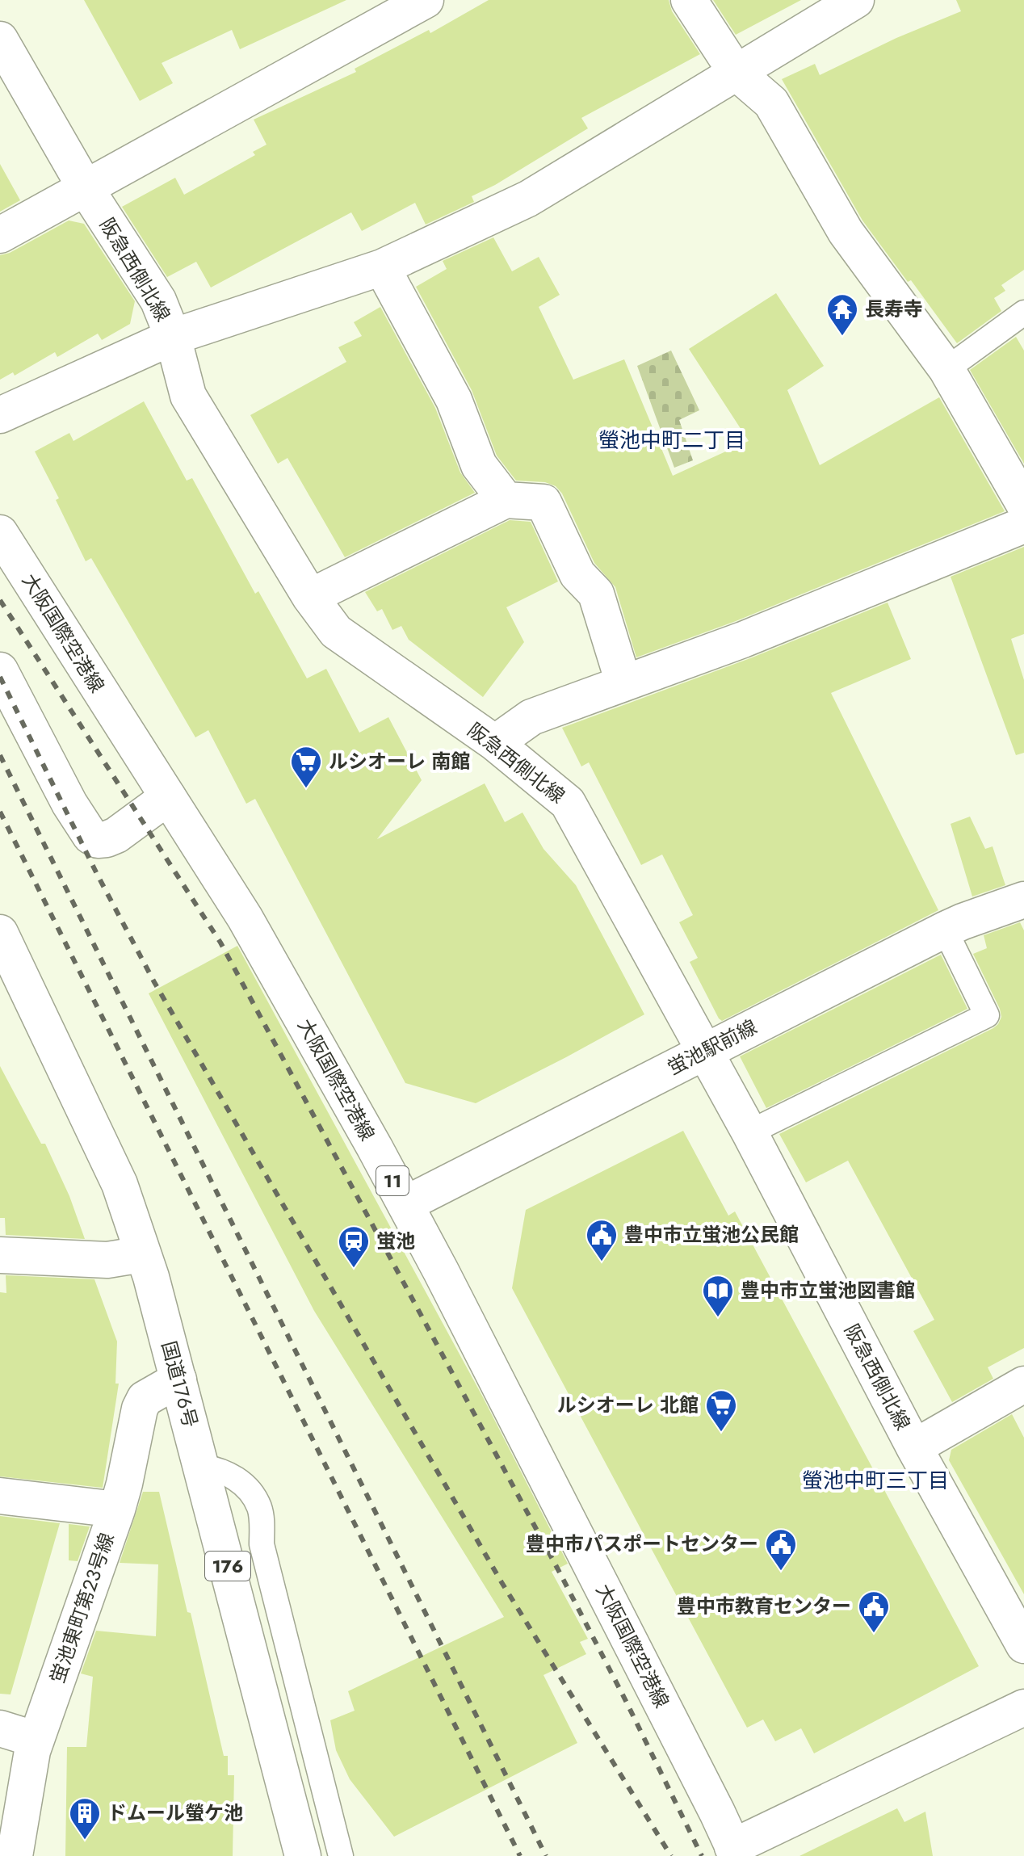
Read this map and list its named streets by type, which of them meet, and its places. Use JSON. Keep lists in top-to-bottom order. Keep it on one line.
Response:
{"streets":{"main road":["阪急西側北線","大阪国際空港線","蛍池駅前線","11","国道176号","176","蛍池東町第23号線"]},"crossings":[["阪急西側北線","蛍池駅前線"],["大阪国際空港線","蛍池駅前線"],["国道176号","蛍池東町第23号線"]],"districts":["螢池中町二丁目","螢池中町三丁目"],"places":{"temple":["長寿寺"],"supermarket":["ルシオーレ 南館","ルシオーレ 北館"],"public building":["豊中市立蛍池公民館","豊中市パスポートセンター","豊中市教育センター"],"station":["蛍池"],"library":["豊中市立蛍池図書館"],"building":["ドムール螢ケ池"]}}
